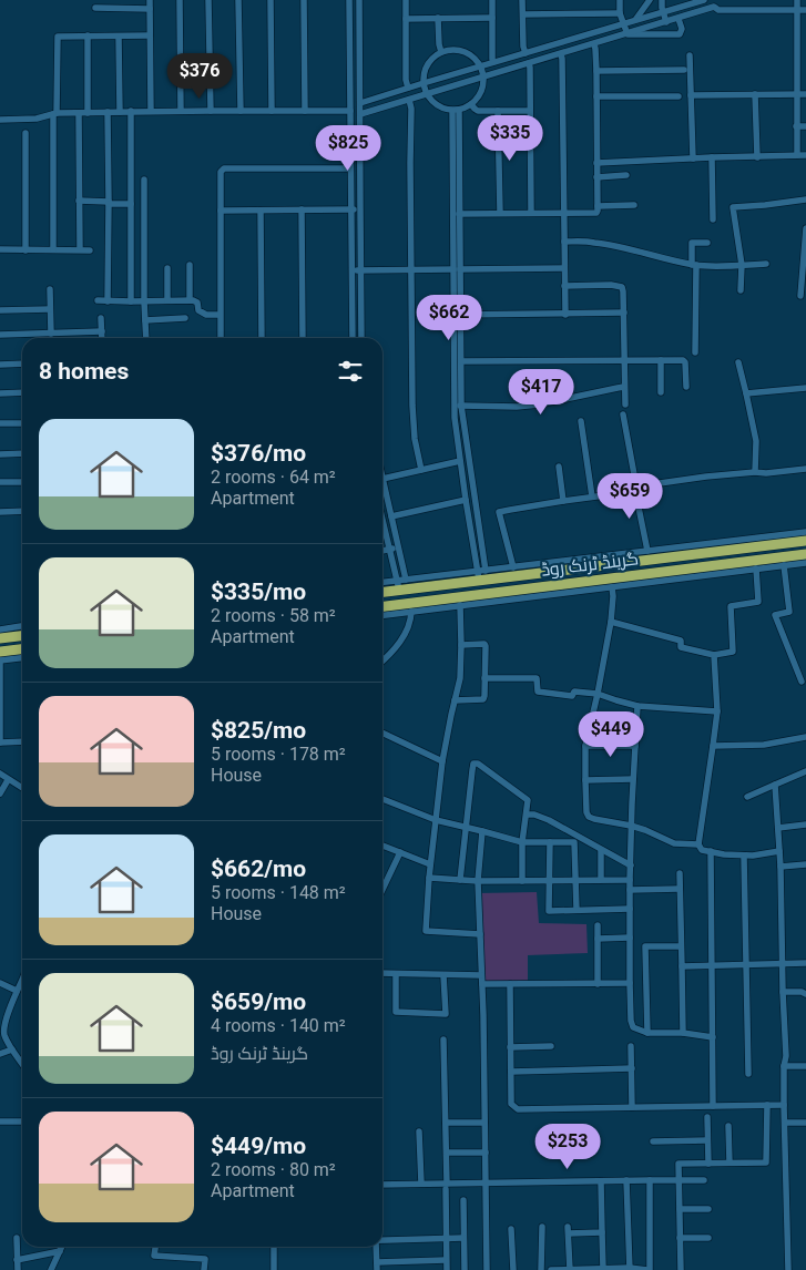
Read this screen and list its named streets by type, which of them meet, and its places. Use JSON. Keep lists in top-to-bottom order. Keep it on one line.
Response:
{"streets":{"highway":["گرینڈ ٹرنک روڈ"]},"page":{"price":["$376","$335","$825","$662","$417","$659","$449","$253"],"heading":"8 homes","list":[{"name":"$376/mo","note":"2 rooms · 64 m² · Apartment"},{"name":"$335/mo","note":"2 rooms · 58 m² · Apartment"},{"name":"$825/mo","note":"5 rooms · 178 m² · House"},{"name":"$662/mo","note":"5 rooms · 148 m² · House"},{"name":"$659/mo","note":"4 rooms · 140 m² · گرینڈ ٹرنک روڈ"},{"name":"$449/mo","note":"2 rooms · 80 m² · Apartment"}]}}
